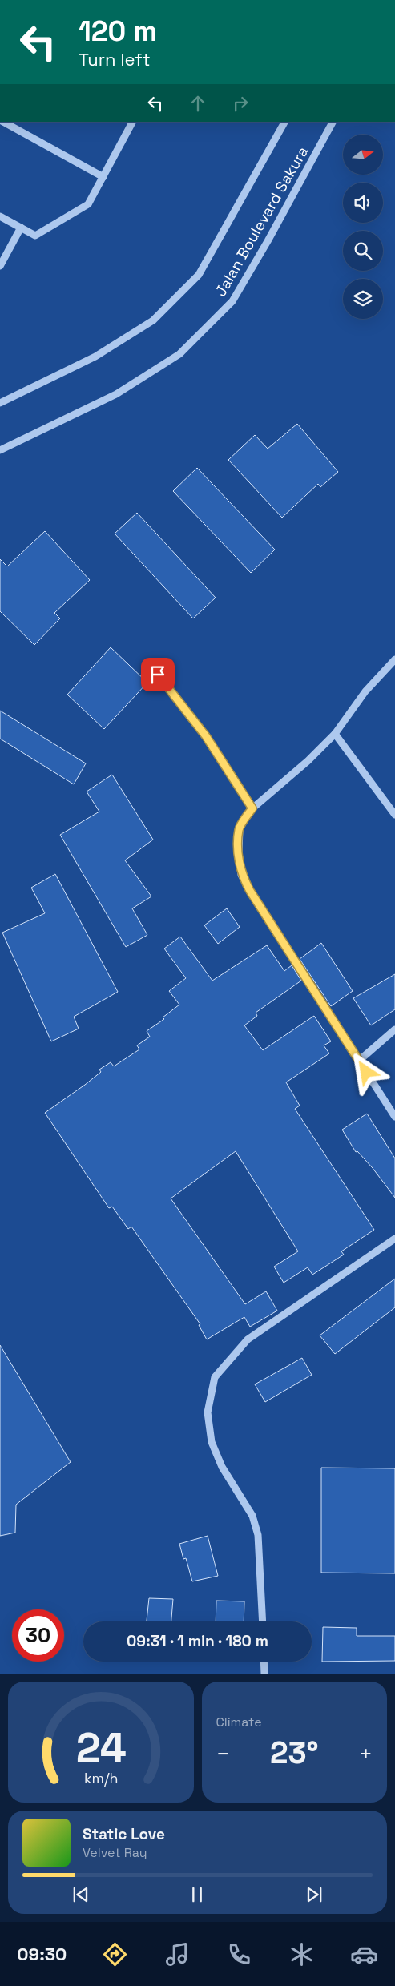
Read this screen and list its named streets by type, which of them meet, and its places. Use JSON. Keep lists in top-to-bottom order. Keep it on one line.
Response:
{"streets":{"street":["Jalan Boulevard Sakura"]},"north":"right","page":{"turn":["120 m","Turn left"],"limit":"30","trip":"09:31 · 1 min · 180 m","tile":"Climate","heat":["−","23°","+"],"song":["Static Love","Velvet Ray"],"tabs":"09:30","gauge":["24","km/h"]}}
